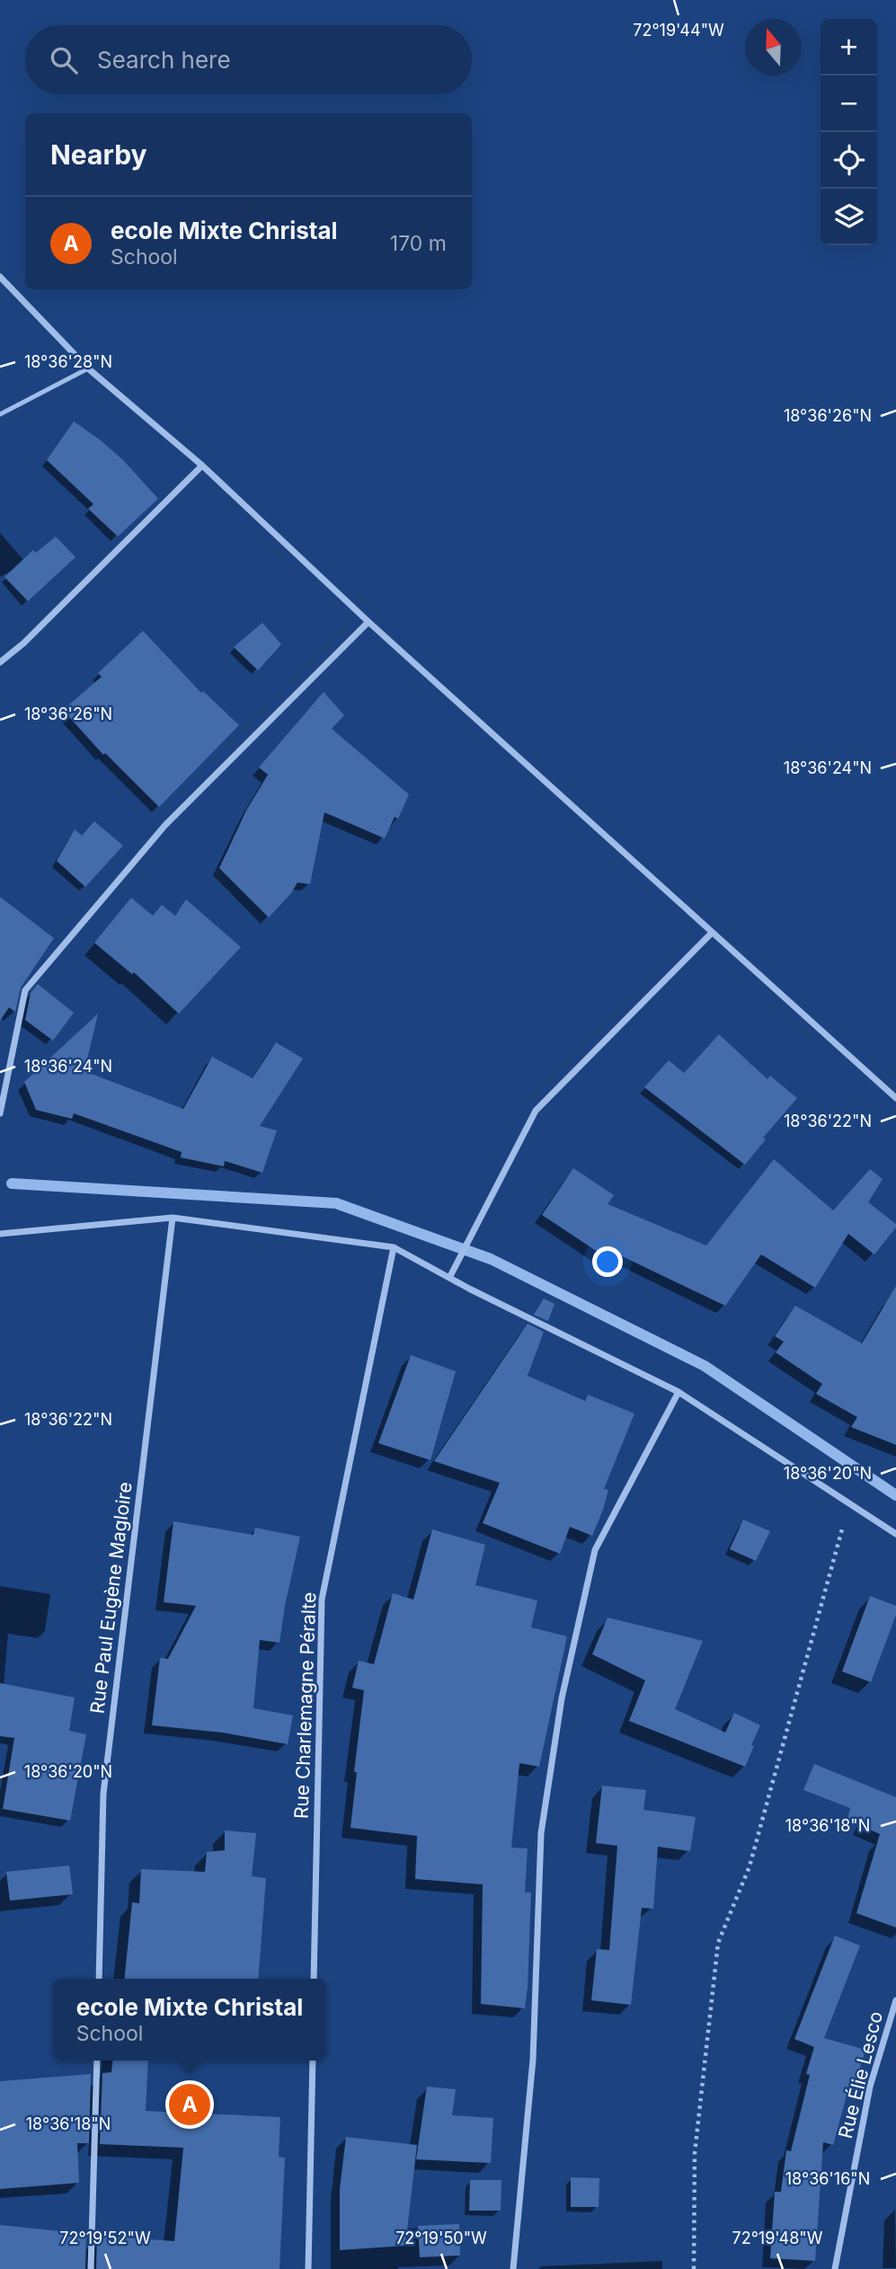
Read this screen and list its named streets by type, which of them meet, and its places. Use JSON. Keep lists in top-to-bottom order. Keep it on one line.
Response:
{"streets":{"street":["Rue Paul Eugène Magloire","Rue Charlemagne Péralte","Rue Élie Lesco"]},"north":"top","page":{"map_buttons":["+","−"],"search":"Search here","heading":"Nearby","list":[{"mark":"A","name":"ecole Mixte Christal","note":"School","value":"170 m"}],"popup":["ecole Mixte Christal","School"],"pins":"A"},"coordinates":["72°19'44\"W","18°36'28\"N","18°36'26\"N","18°36'24\"N","18°36'22\"N","18°36'20\"N","18°36'18\"N","18°36'16\"N","72°19'52\"W","72°19'50\"W","72°19'48\"W"]}
